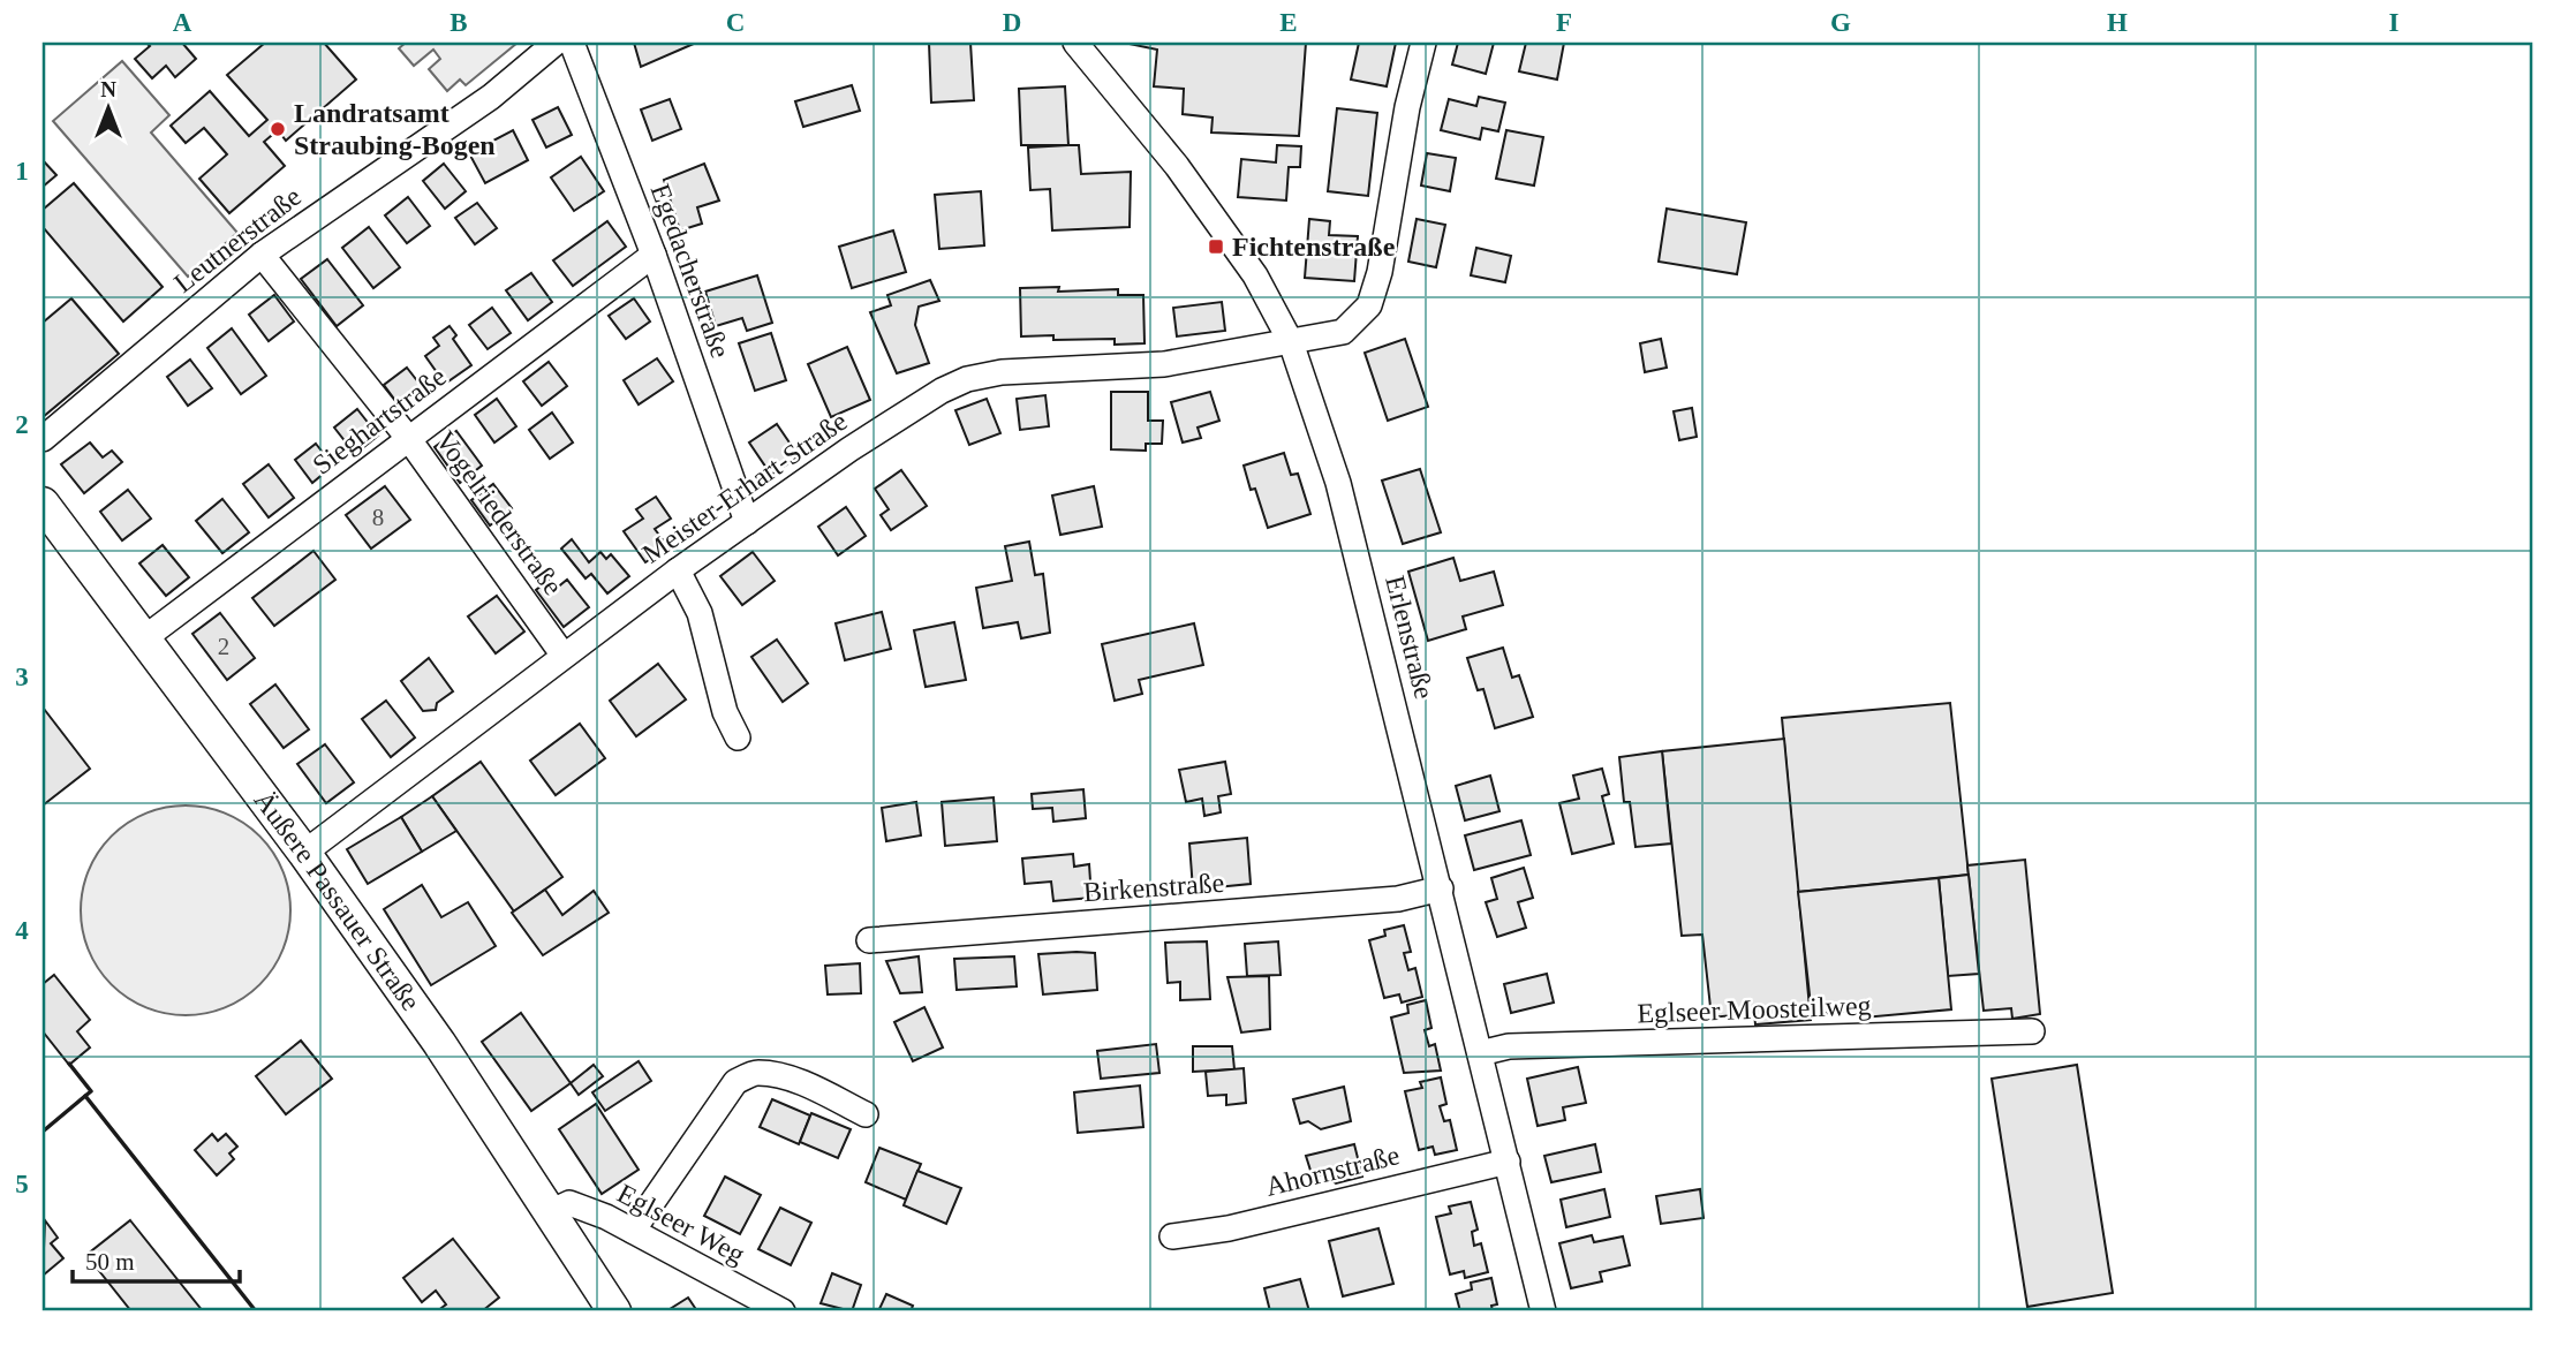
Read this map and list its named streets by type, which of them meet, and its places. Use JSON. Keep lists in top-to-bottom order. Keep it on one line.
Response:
{"streets":{"main road":["Äußere Passauer Straße"],"street":["Leutnerstraße","Egedacherstraße","Sieghartstraße","Meister-Erhart-Straße","Vogelriederstraße","Erlenstraße","Birkenstraße","Eglseer Moosteilweg","Ahornstraße","Eglseer Weg"]},"crossings":[["Leutnerstraße","Vogelriederstraße"],["Egedacherstraße","Sieghartstraße"],["Egedacherstraße","Meister-Erhart-Straße"],["Sieghartstraße","Vogelriederstraße"],["Sieghartstraße","Äußere Passauer Straße"],["Meister-Erhart-Straße","Vogelriederstraße"],["Meister-Erhart-Straße","Erlenstraße"],["Meister-Erhart-Straße","Äußere Passauer Straße"],["Erlenstraße","Birkenstraße"],["Erlenstraße","Eglseer Moosteilweg"],["Erlenstraße","Ahornstraße"],["Äußere Passauer Straße","Eglseer Weg"]],"places":{"other":["Landratsamt Straubing-Bogen"],"transit":["Fichtenstraße"]},"house_numbers":["8","2"],"scale_bar":"50 m","north":"top","grid":{"columns":["A","B","C","D","E","F","G","H","I"],"rows":["1","2","3","4","5"]}}
